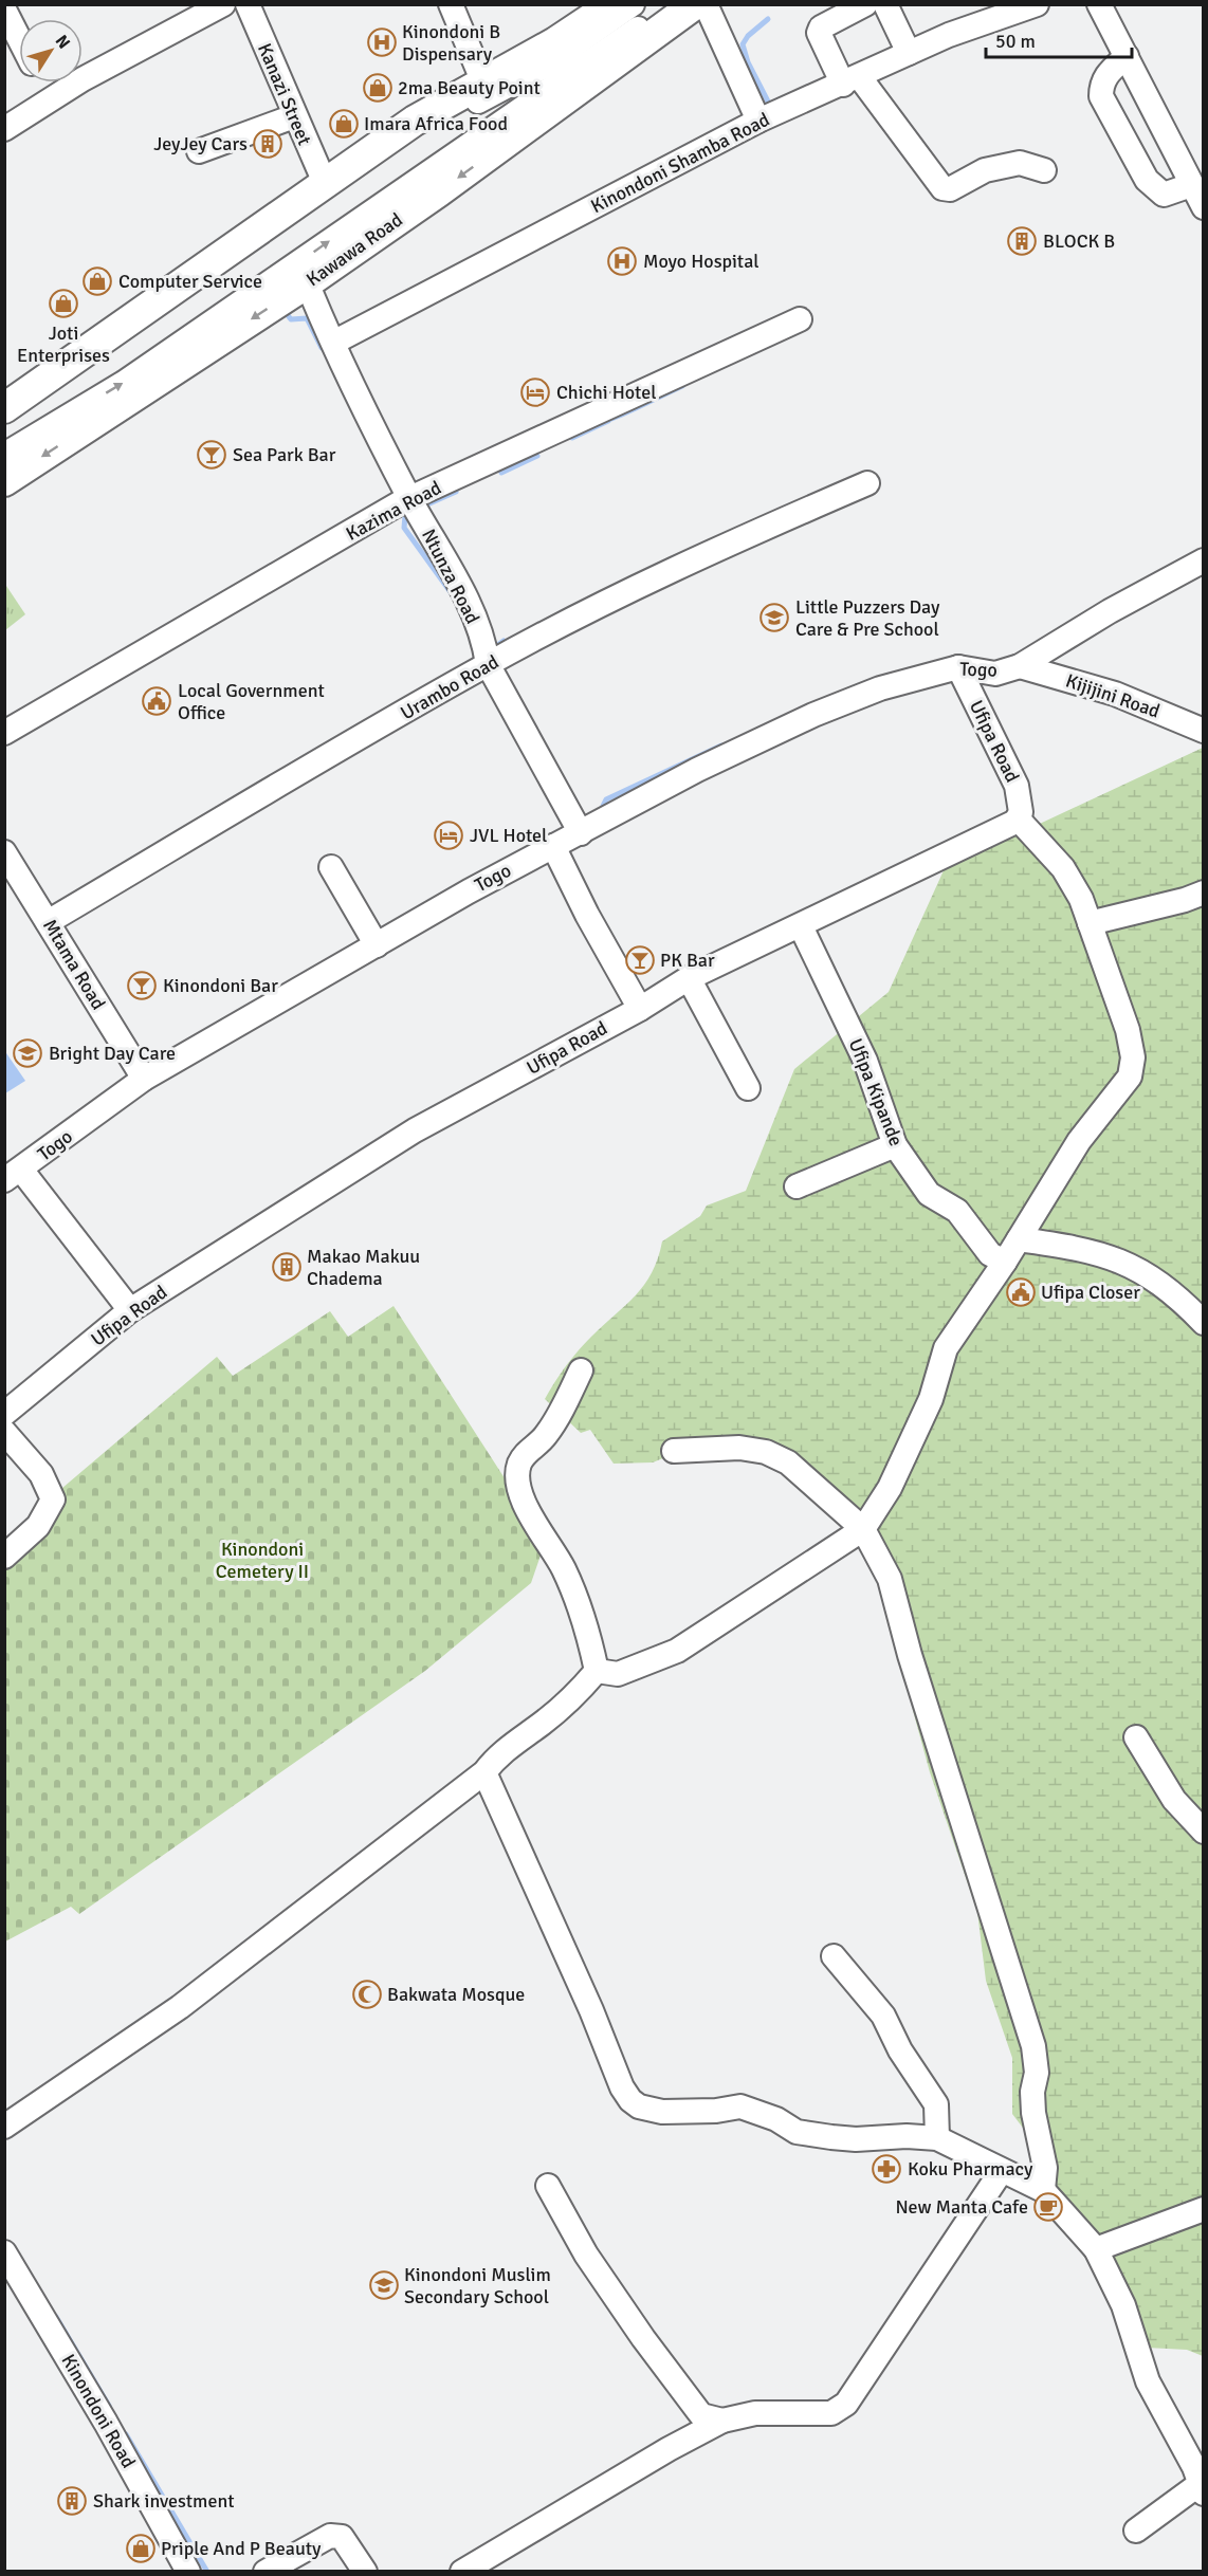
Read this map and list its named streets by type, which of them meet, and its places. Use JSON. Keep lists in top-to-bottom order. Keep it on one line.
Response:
{"streets":{"main road":["Kawawa Road"],"street":["Kanazi Street","Kinondoni Shamba Road","Kazima Road","Ntunza Road","Togo","Urambo Road","Kijijini Road","Ufipa Road","Mtama Road","Ufipa Kipande","Kinondoni Road"]},"crossings":[["Kinondoni Shamba Road","Ntunza Road"],["Kawawa Road","Ntunza Road"],["Kazima Road","Ntunza Road"],["Ntunza Road","Togo"],["Ntunza Road","Urambo Road"],["Togo","Kijijini Road"],["Togo","Ufipa Road"],["Togo","Mtama Road"],["Urambo Road","Mtama Road"],["Ufipa Road","Ufipa Kipande"]],"parks":["Kinondoni Cemetery II"],"places":{"hospital":["Kinondoni B Dispensary","Moyo Hospital"],"shop":["2ma Beauty Point","Imara Africa Food","Computer Service","Joti Enterprises","Priple And P Beauty"],"building":["JeyJey Cars","BLOCK B","Makao Makuu Chadema","Shark investment"],"hotel":["Chichi Hotel","JVL Hotel"],"bar":["Sea Park Bar","PK Bar","Kinondoni Bar"],"school or university":["Little Puzzers Day Care & Pre School","Bright Day Care","Kinondoni Muslim Secondary School"],"public building":["Local Government Office","Ufipa Closer"],"mosque":["Bakwata Mosque"],"pharmacy":["Koku Pharmacy"],"cafe":["New Manta Cafe"]},"scale_bar":"50 m","north":"top right"}
